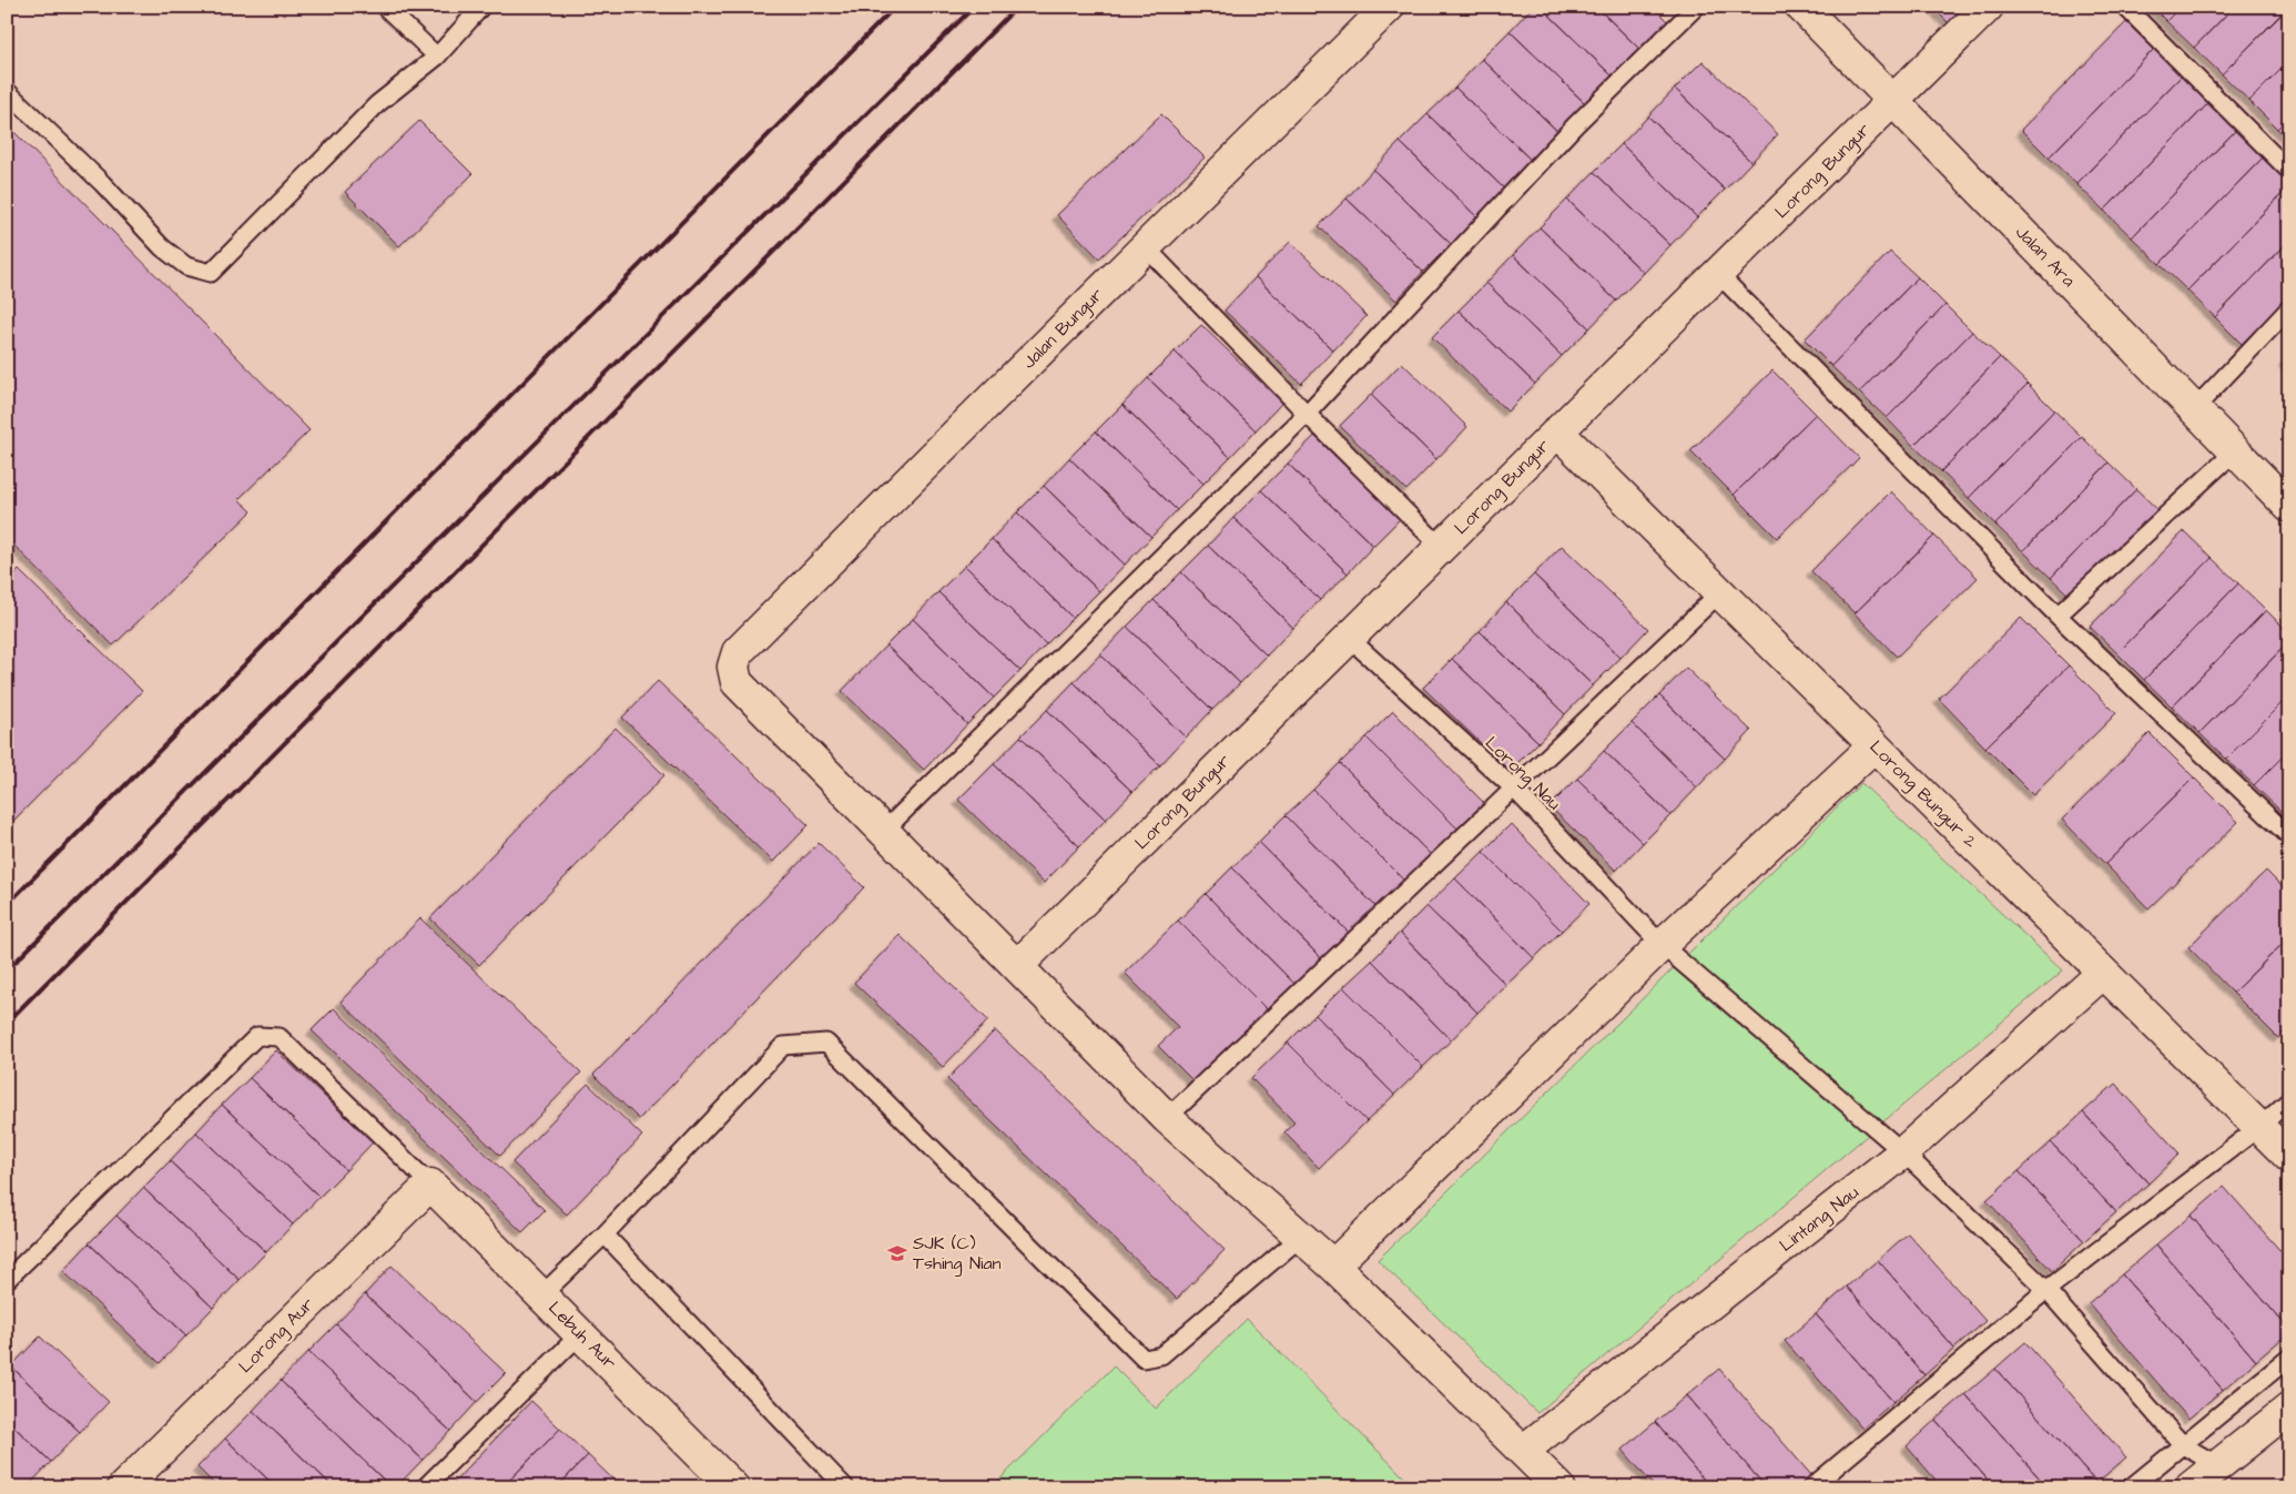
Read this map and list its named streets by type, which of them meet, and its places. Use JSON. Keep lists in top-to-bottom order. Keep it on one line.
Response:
{"streets":{"street":["Lorong Bungur","Jalan Ara","Jalan Bungur","Lorong Bungur 2","Lintang Nau","Lorong Aur","Lebuh Aur"],"lane":["Lorong Nau"]},"crossings":[["Lorong Bungur","Jalan Ara"],["Lorong Bungur","Lorong Nau"],["Lorong Bungur","Lorong Bungur 2"],["Lorong Nau","Lintang Nau"],["Lorong Bungur 2","Lintang Nau"],["Lorong Aur","Lebuh Aur"]],"places":{"school or university":["SJK (C) Tshing Nian"]}}
